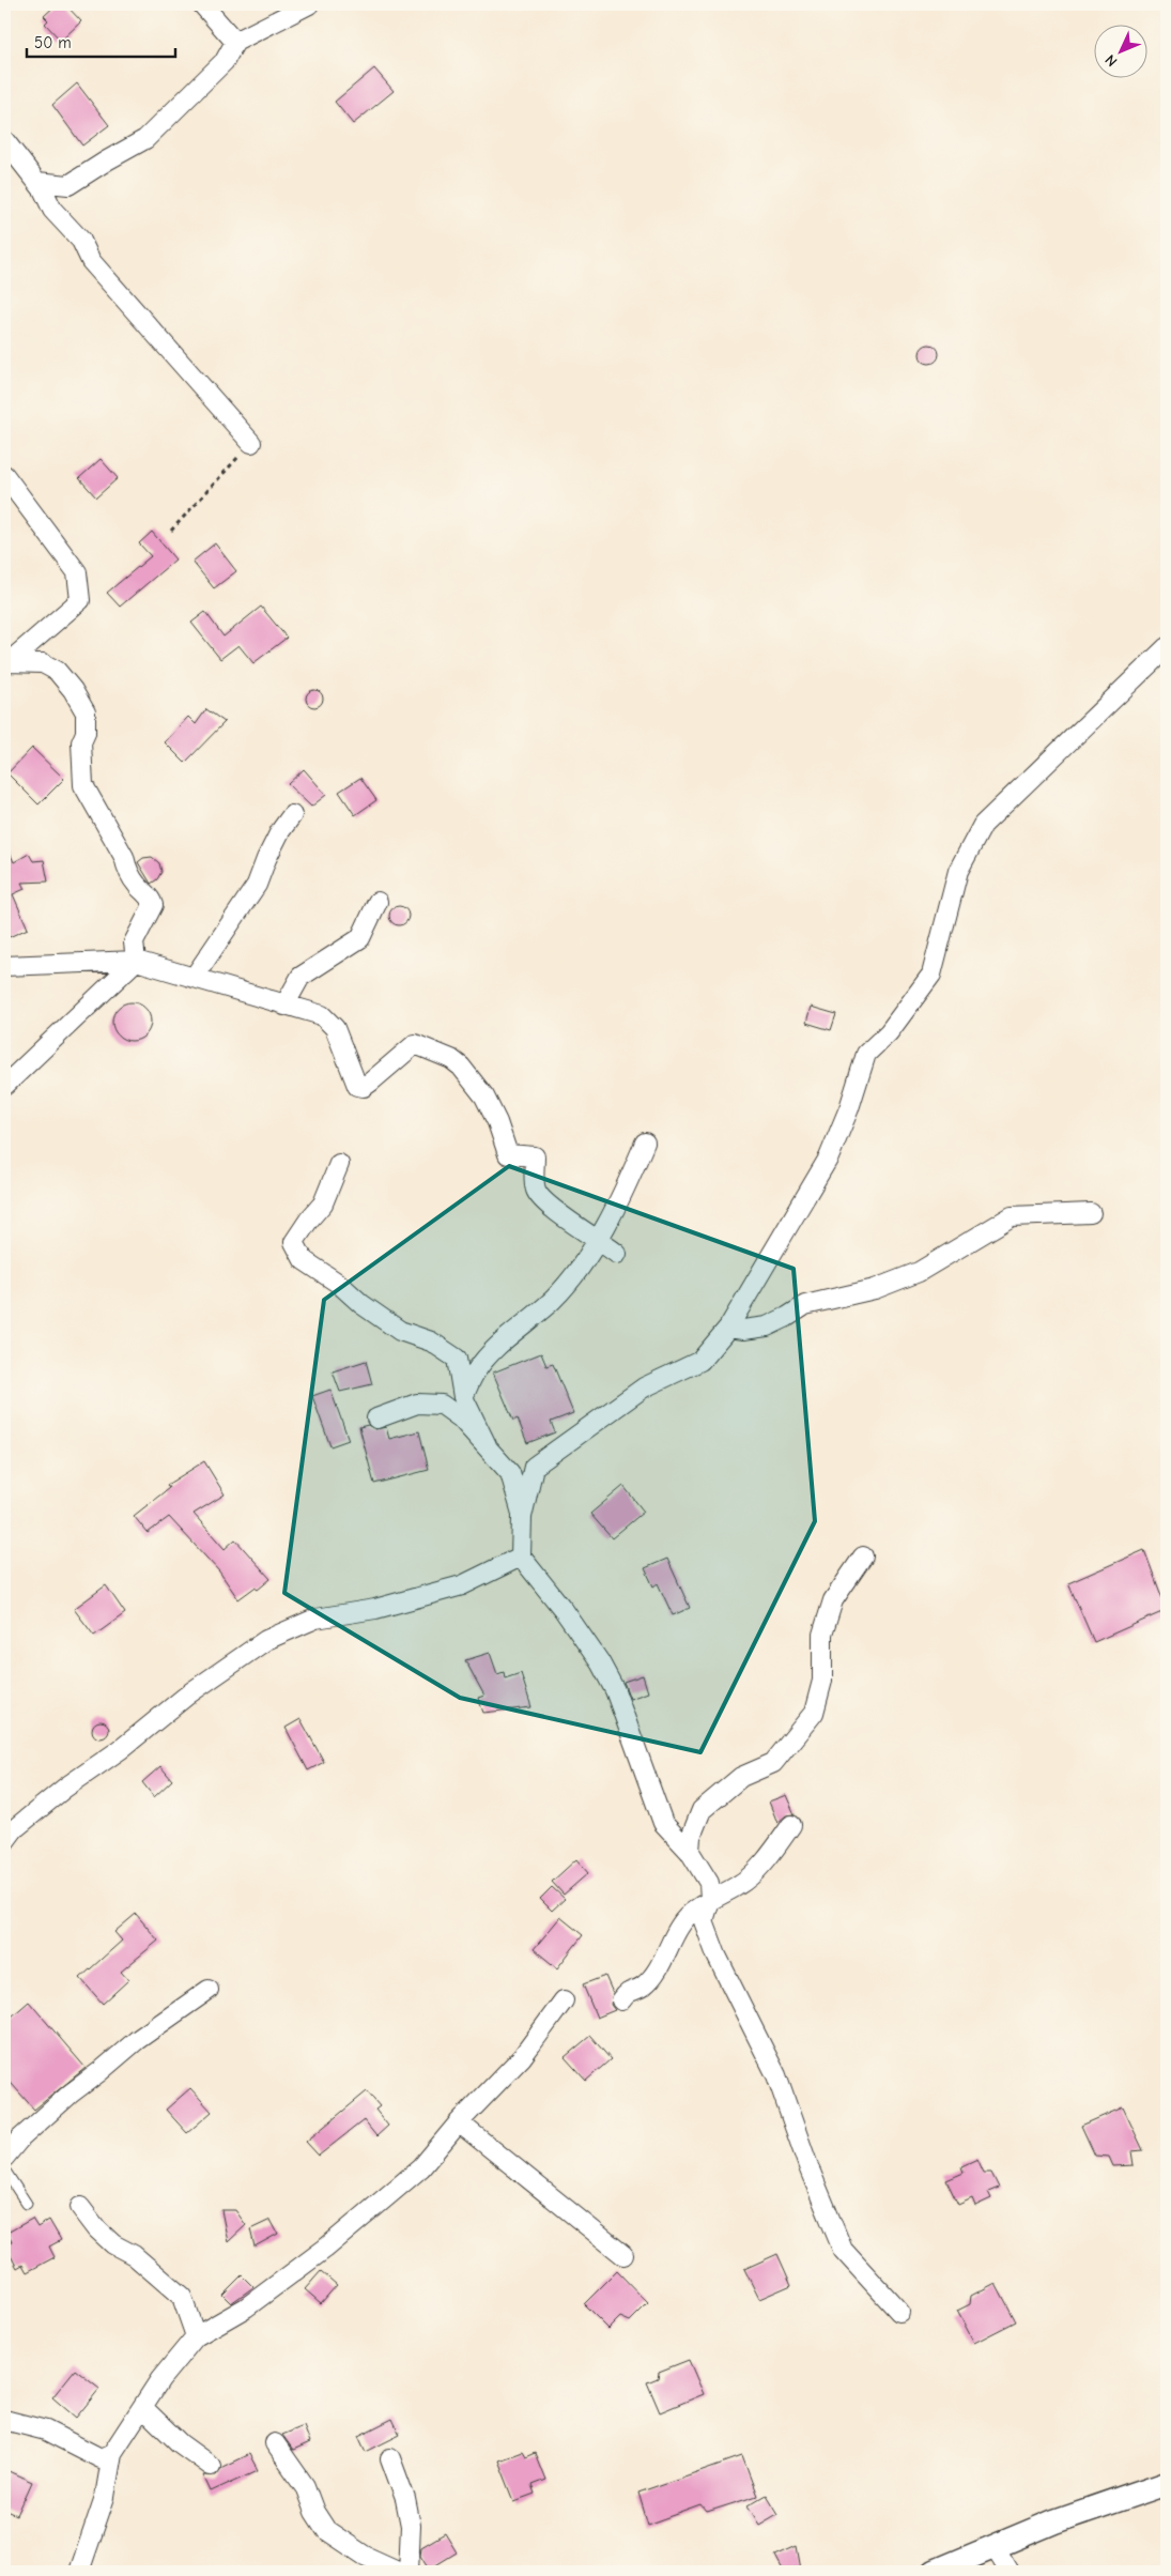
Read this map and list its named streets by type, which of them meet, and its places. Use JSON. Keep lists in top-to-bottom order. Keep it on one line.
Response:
{"scale_bar":"50 m","north":"bottom left"}
